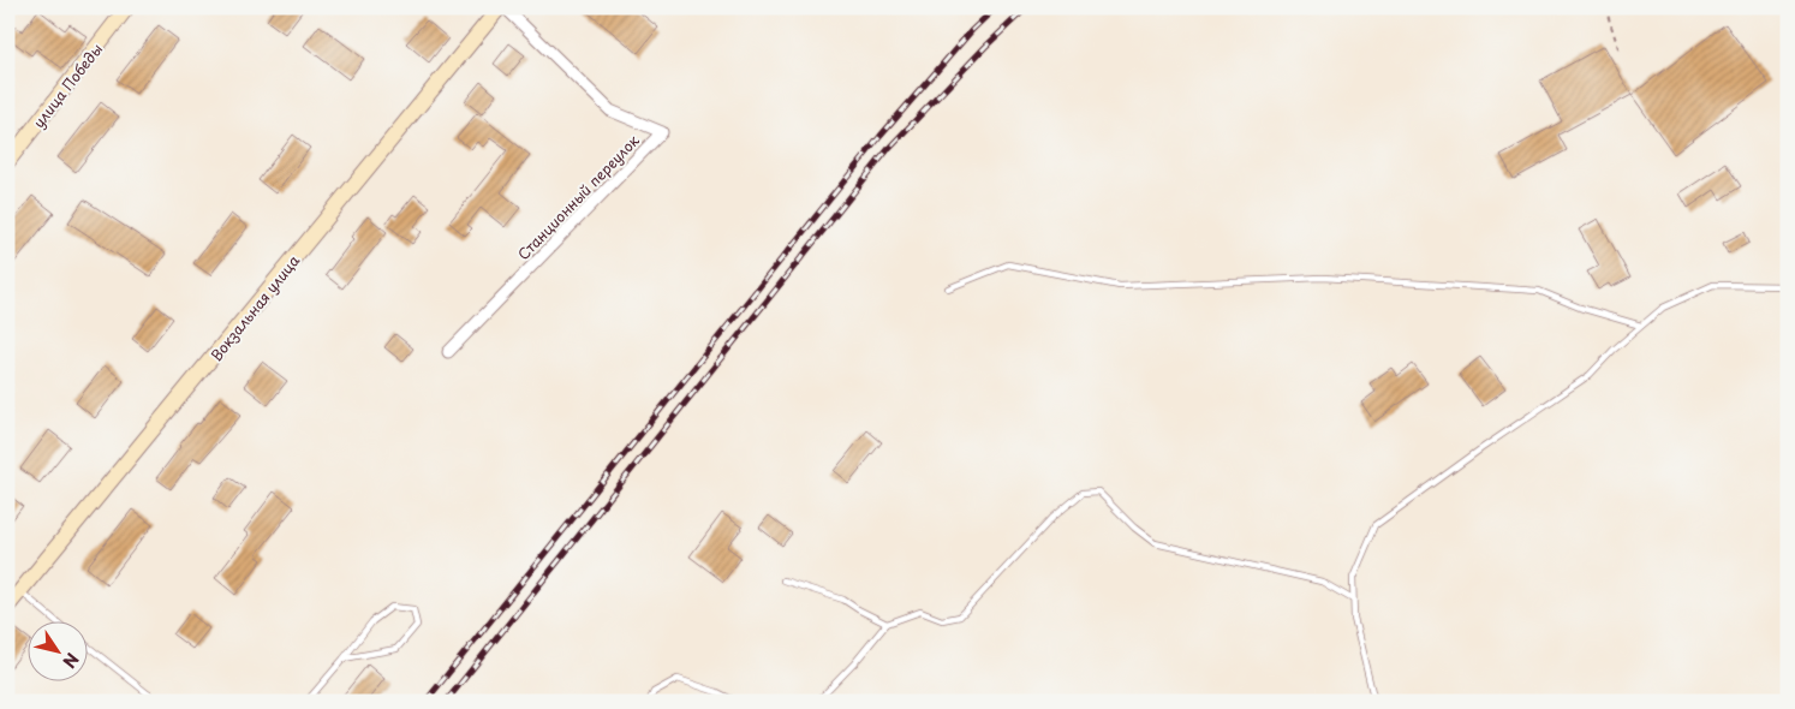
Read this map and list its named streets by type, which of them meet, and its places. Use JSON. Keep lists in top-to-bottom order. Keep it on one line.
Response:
{"streets":{"street":["улица Победы","Станционный переулок","Вокзальная улица"]},"crossings":[["Станционный переулок","Вокзальная улица"]],"north":"bottom right"}
